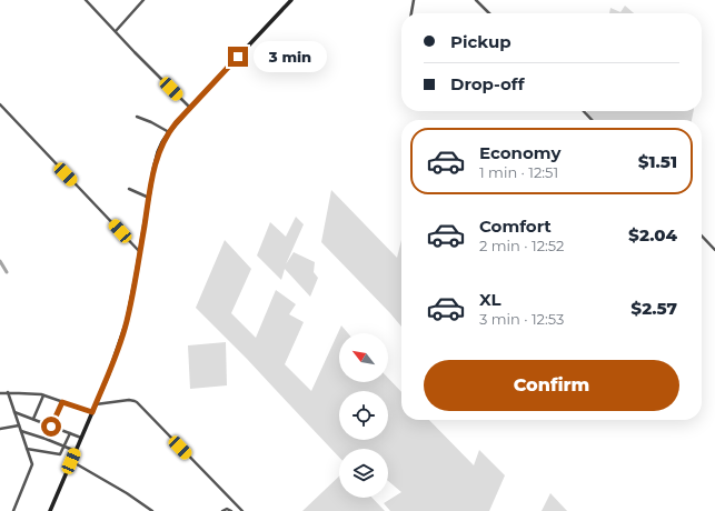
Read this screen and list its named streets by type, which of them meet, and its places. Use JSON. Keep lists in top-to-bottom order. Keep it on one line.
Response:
{"north":"top left","page":{"banner":["Pickup","Drop-off"],"bubble":"3 min","list":[{"name":"Economy","note":"1 min · 12:51","value":"$1.51"},{"name":"Comfort","note":"2 min · 12:52","value":"$2.04"},{"name":"XL","note":"3 min · 12:53","value":"$2.57"}],"buttons":"Confirm"}}
